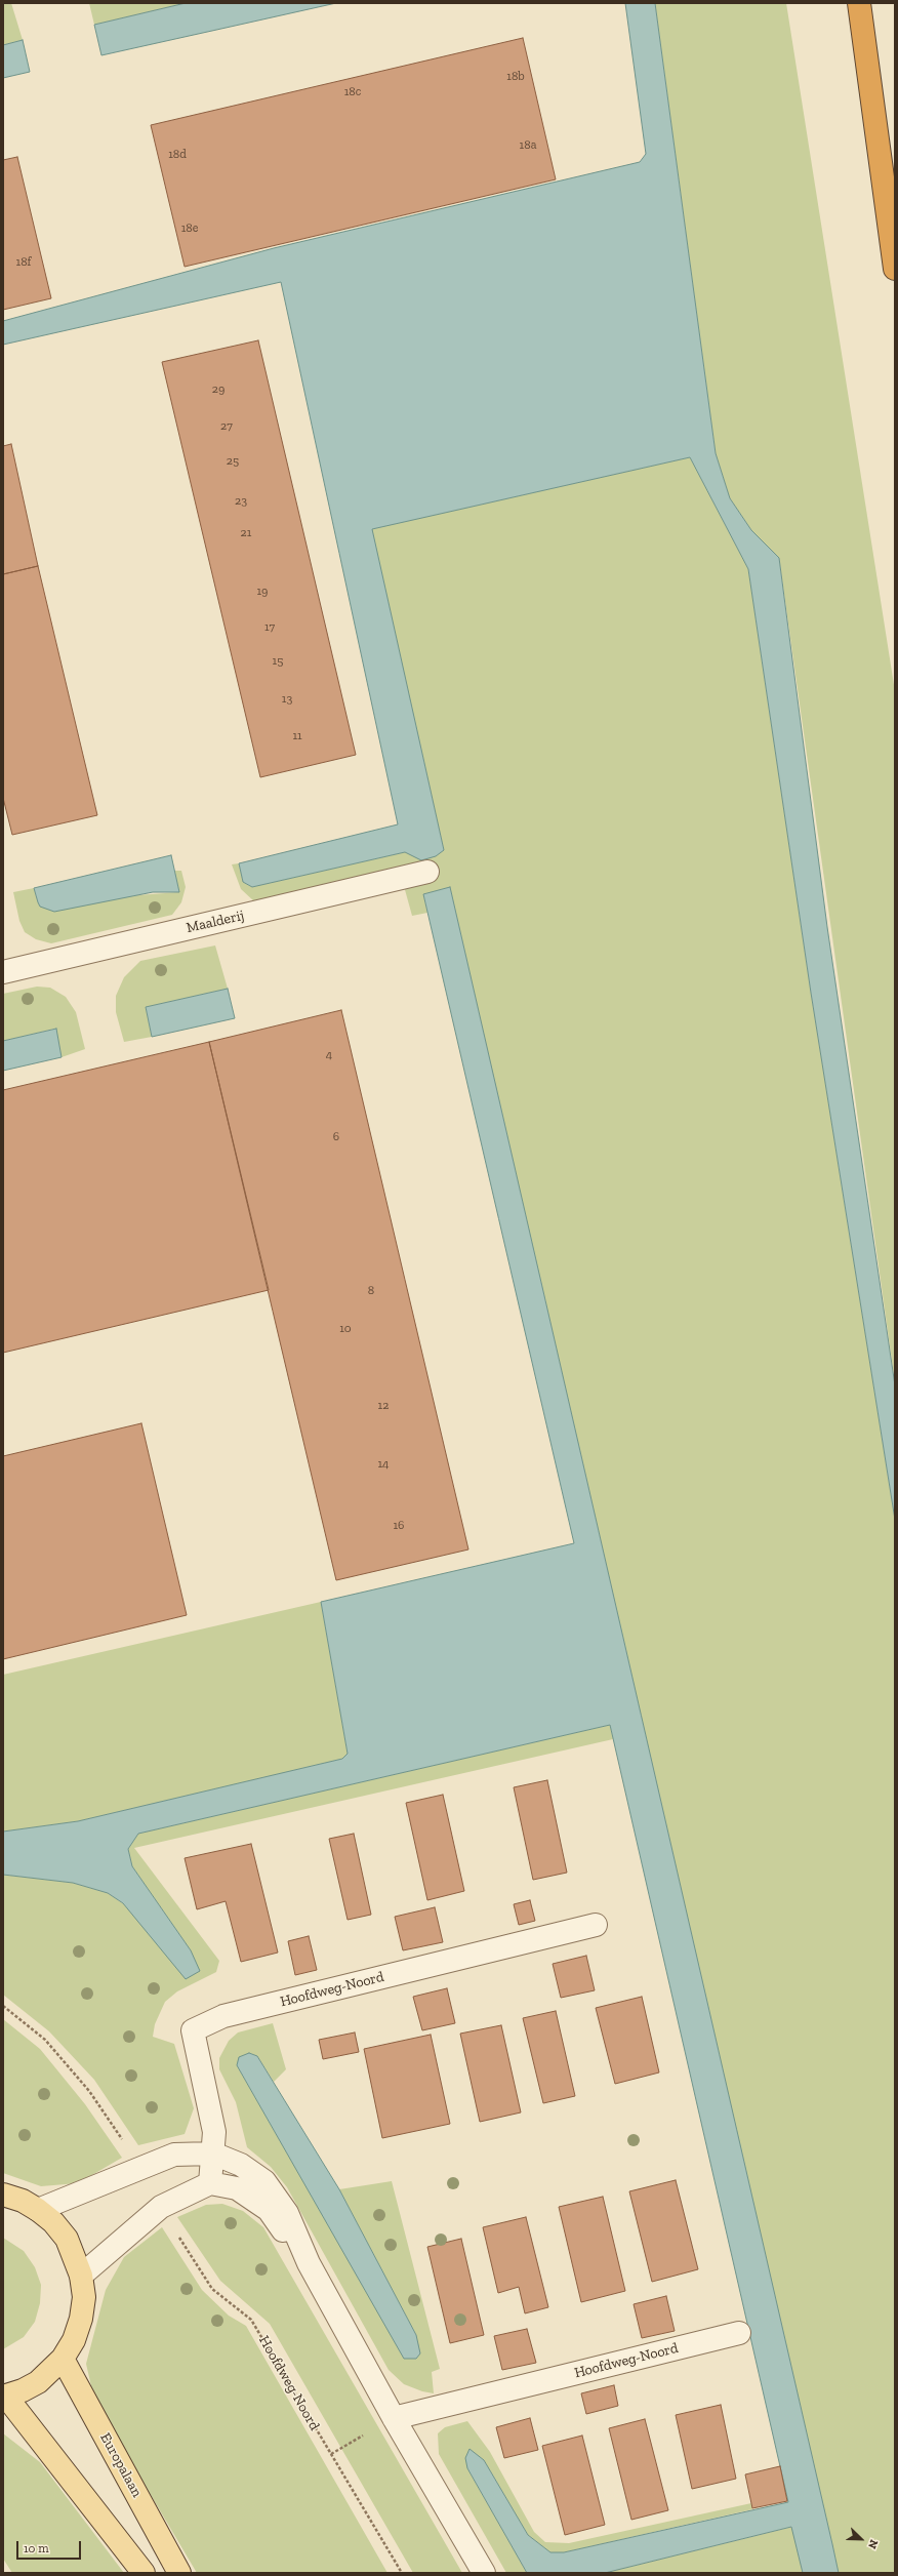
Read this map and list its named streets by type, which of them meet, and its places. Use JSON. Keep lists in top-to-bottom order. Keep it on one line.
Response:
{"streets":{"main road":["Europalaan"],"street":["Maalderij","Hoofdweg-Noord"]},"house_numbers":["18b","18c","18a","18d","18e","18f","29","27","25","23","21","19","17","15","13","11","4","6","8","10","12","14","16"],"scale_bar":"10 m","north":"bottom right"}
